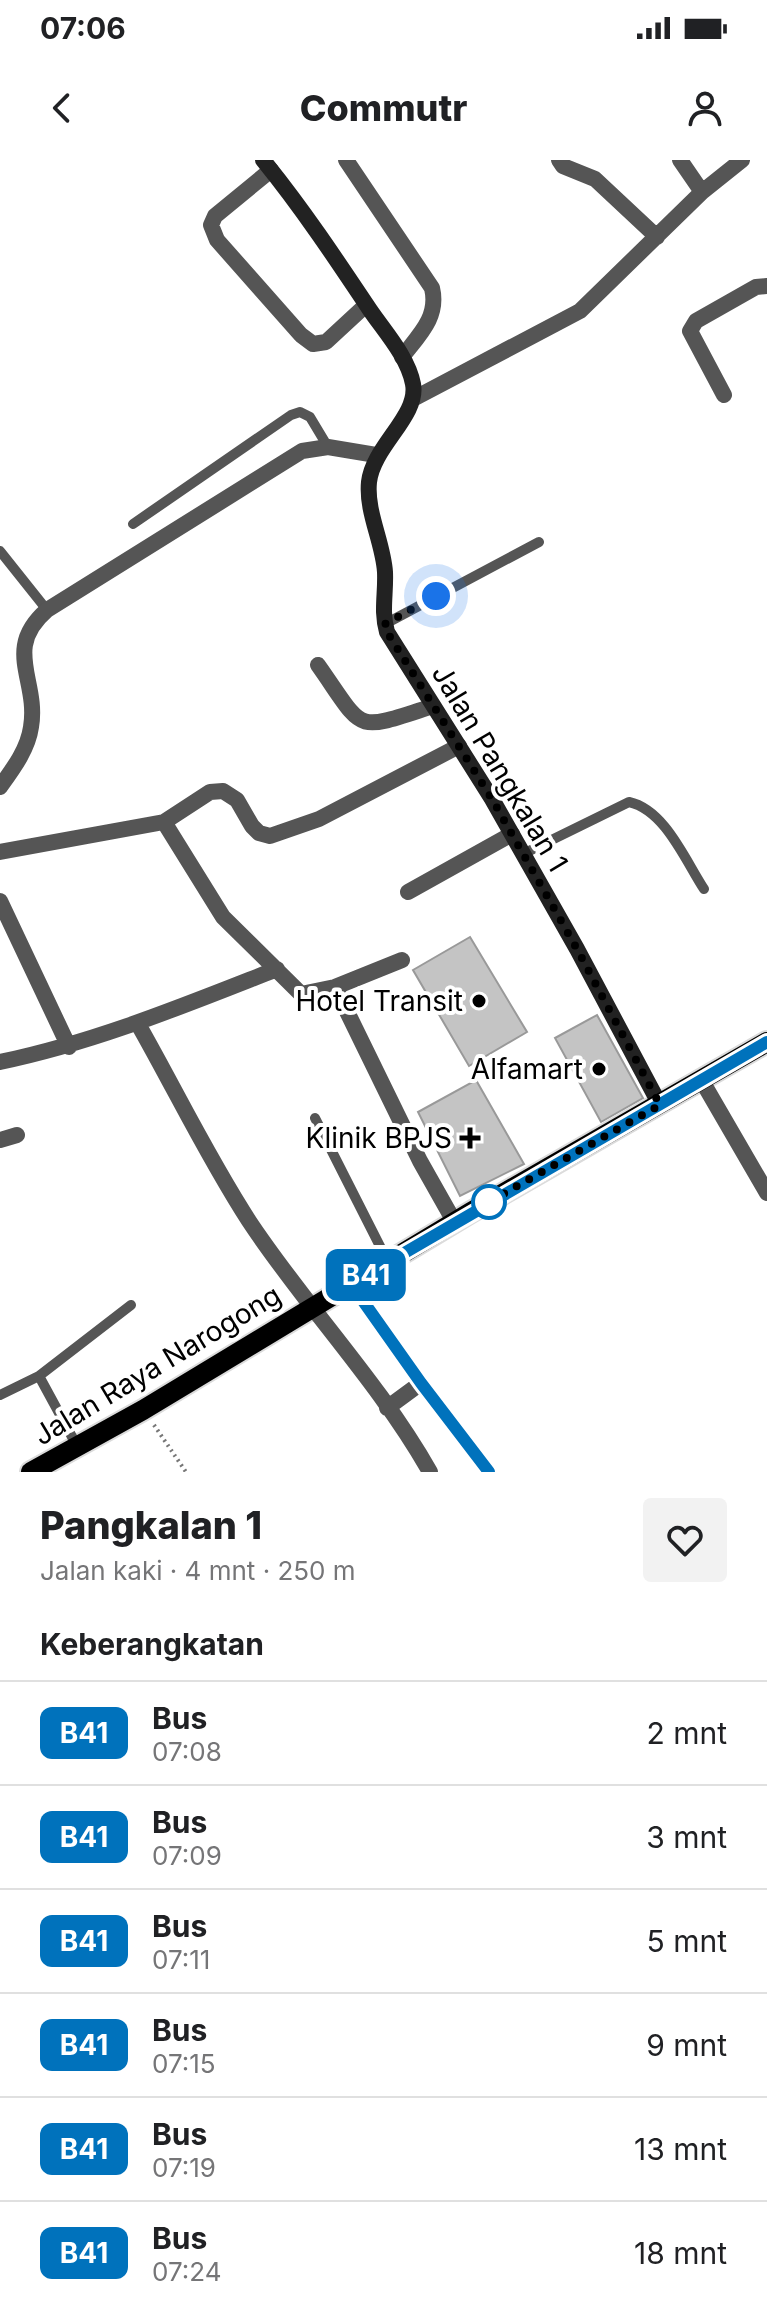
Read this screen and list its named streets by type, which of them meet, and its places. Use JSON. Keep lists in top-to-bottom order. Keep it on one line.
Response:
{"streets":{"main road":["Jalan Pangkalan 1","Jalan Raya Narogong"]},"crossings":[["Jalan Pangkalan 1","Jalan Raya Narogong"]],"places":{"other":["Hotel Transit","Alfamart"],"health":["Klinik BPJS"]},"lines":["bus line B41"],"page":{"status":"07:06","header":"Commutr","on_map":"B41","heading":[["Pangkalan 1","Jalan kaki · 4 mnt · 250 m"],"Keberangkatan"],"list":[{"mark":"B41","name":"Bus","note":"07:08","value":"2 mnt"},{"mark":"B41","name":"Bus","note":"07:09","value":"3 mnt"},{"mark":"B41","name":"Bus","note":"07:11","value":"5 mnt"},{"mark":"B41","name":"Bus","note":"07:15","value":"9 mnt"},{"mark":"B41","name":"Bus","note":"07:19","value":"13 mnt"},{"mark":"B41","name":"Bus","note":"07:24","value":"18 mnt"}]}}
